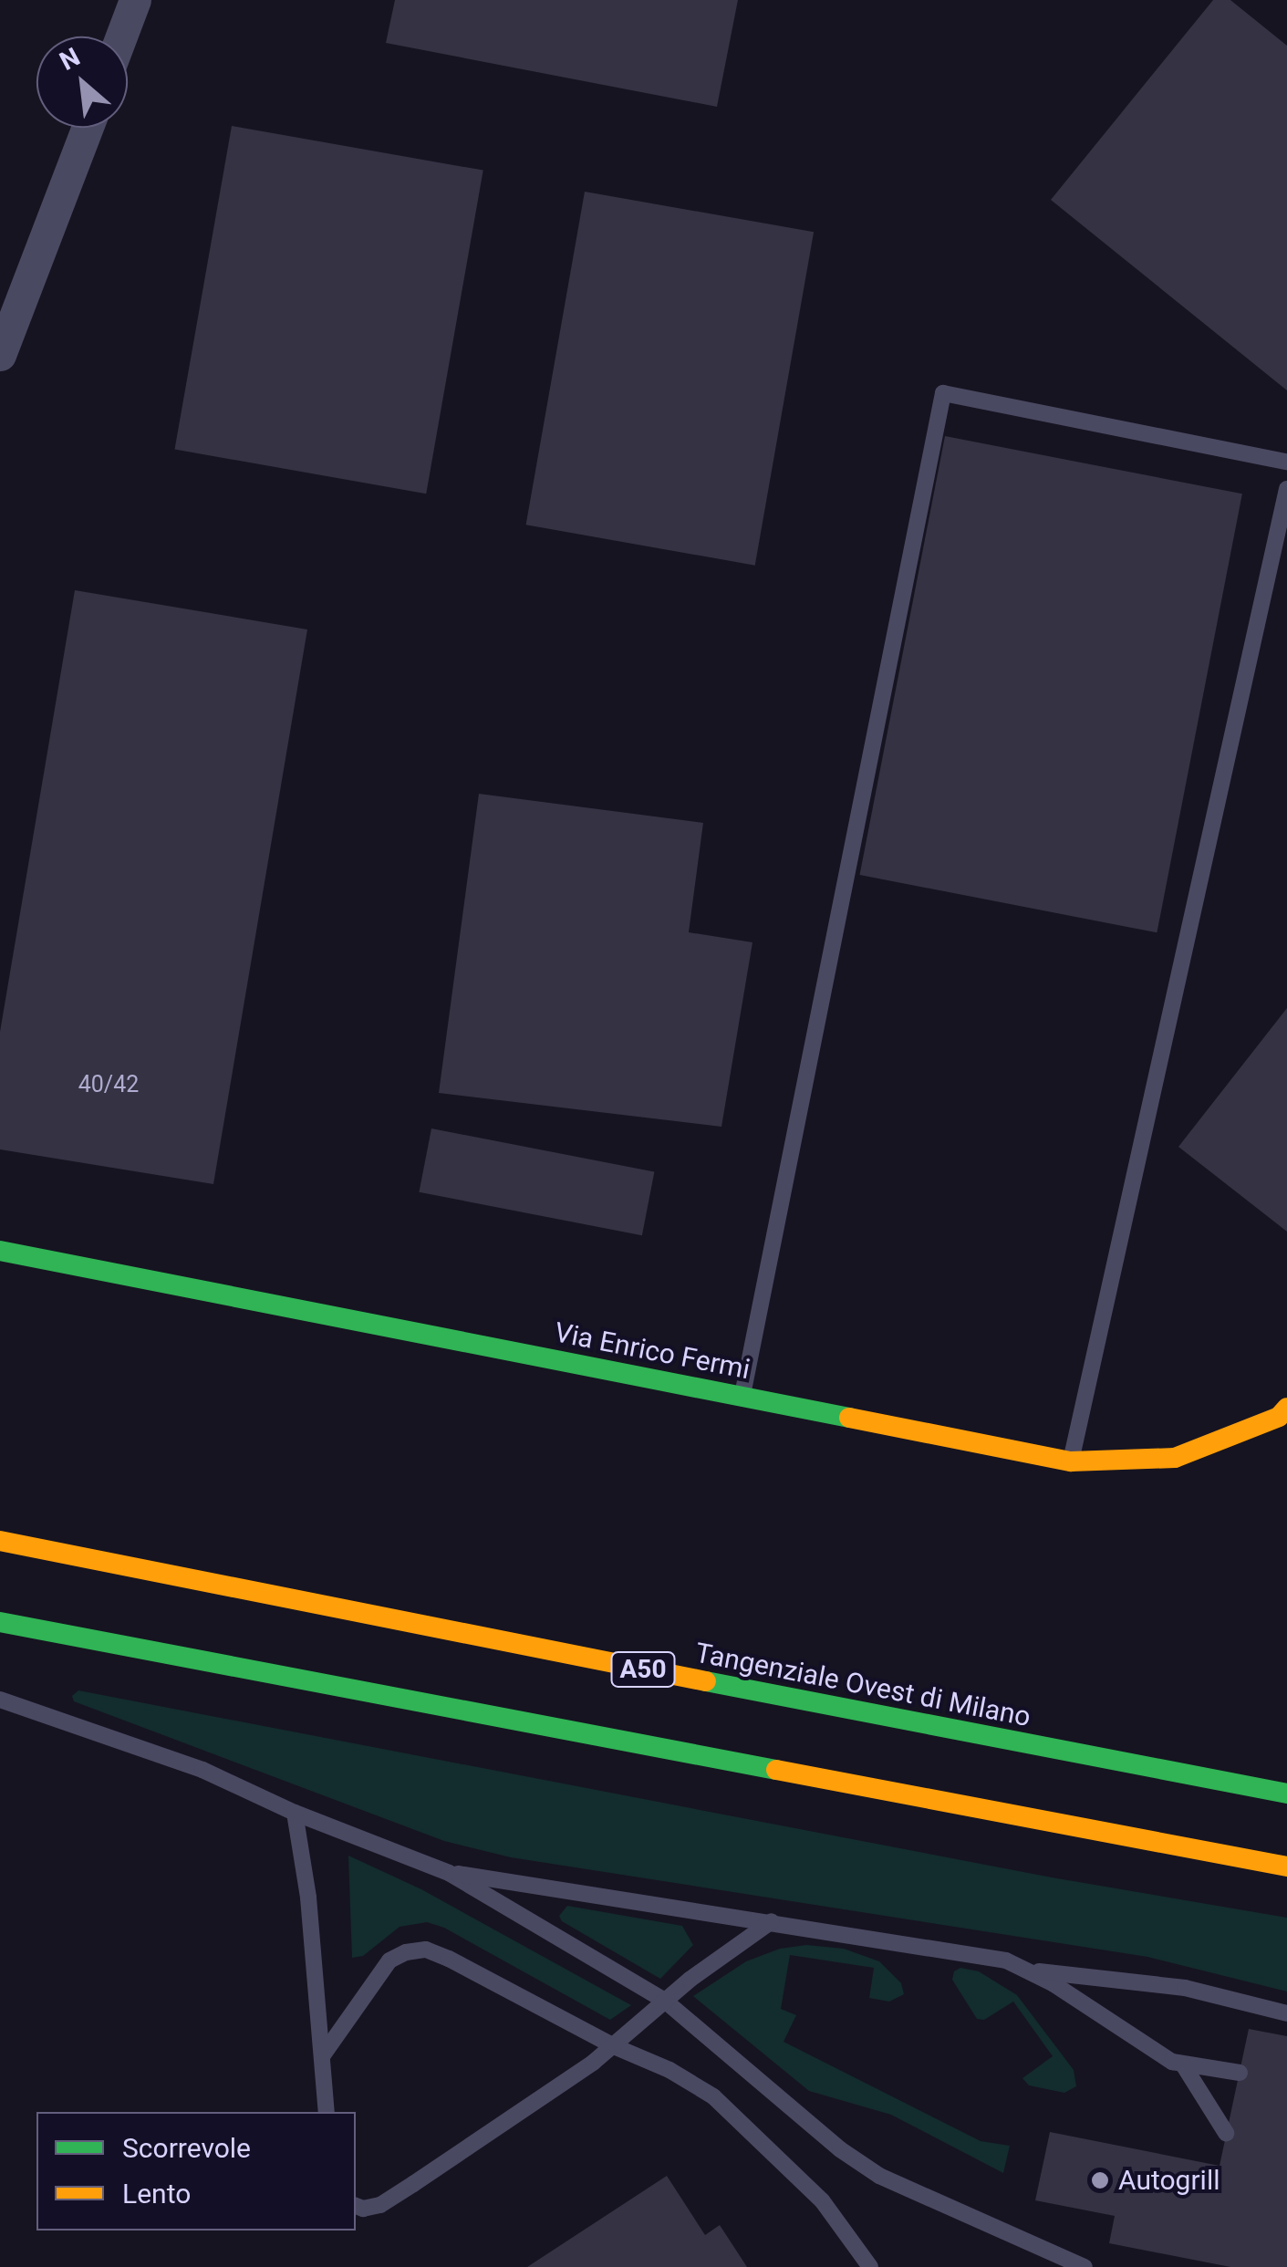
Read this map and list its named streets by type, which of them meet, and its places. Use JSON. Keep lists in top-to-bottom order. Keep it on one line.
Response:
{"streets":{"main road":["Via Enrico Fermi","A50","Tangenziale Ovest di Milano"]},"places":["Autogrill"],"house_numbers":["40/42"],"legend":["Scorrevole","Lento"],"north":"top left"}
